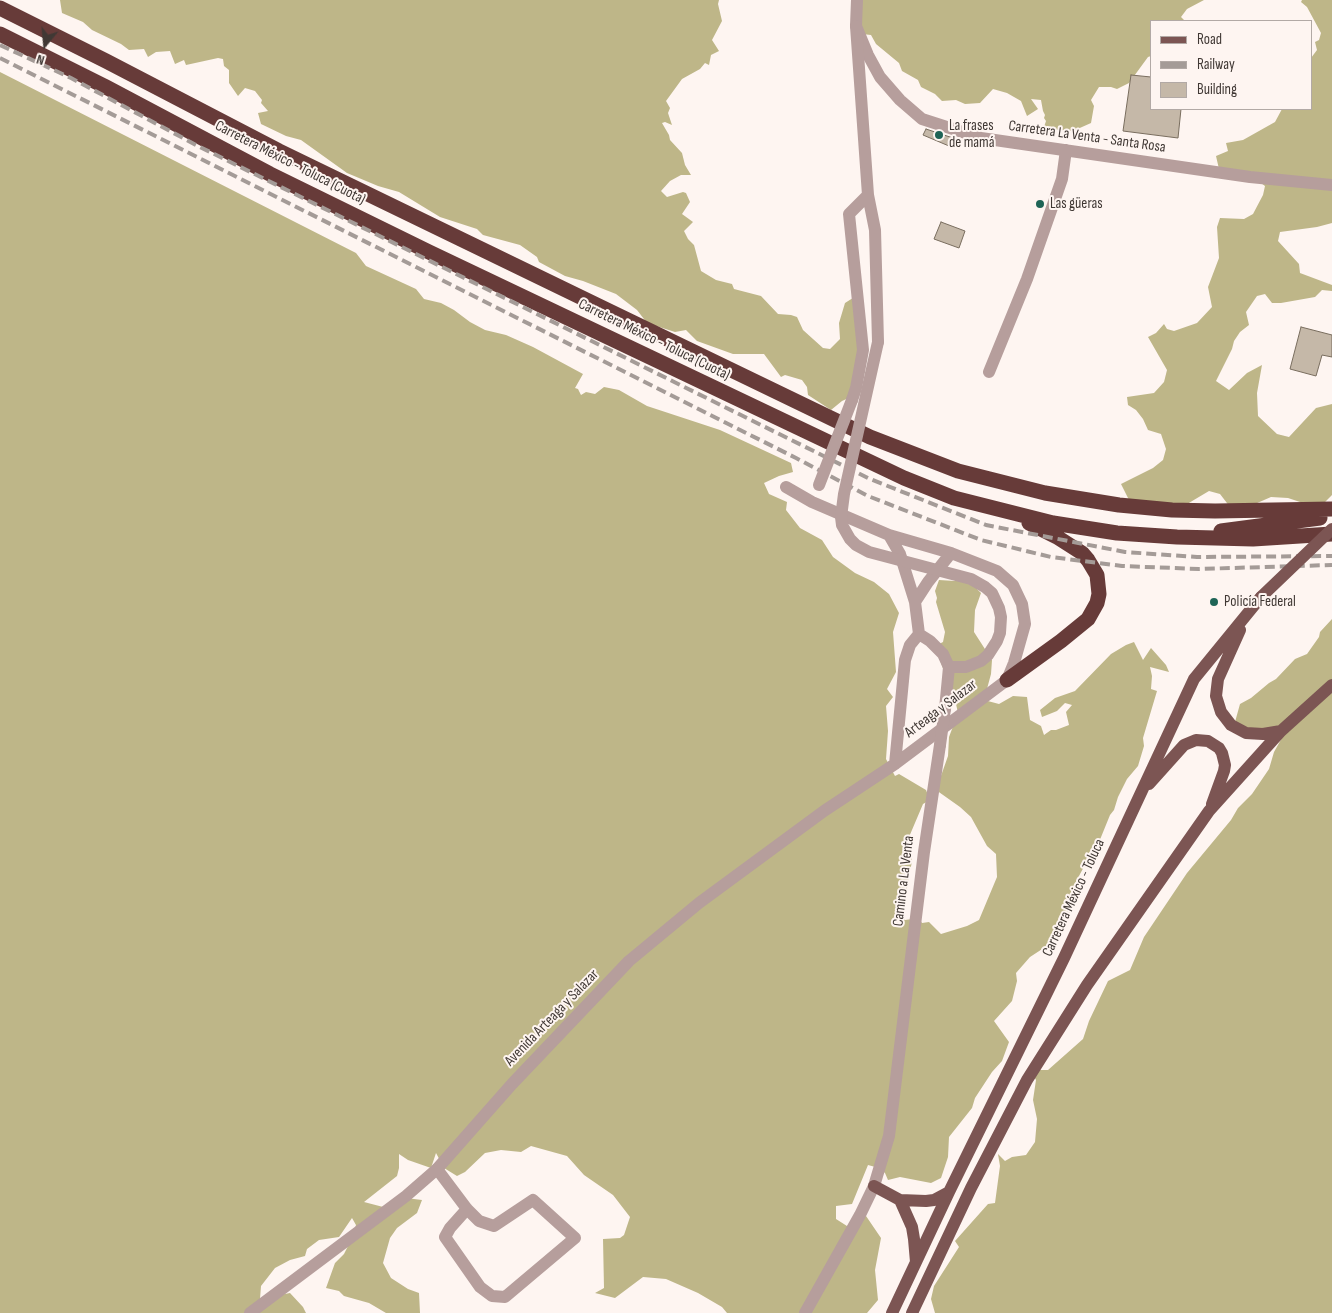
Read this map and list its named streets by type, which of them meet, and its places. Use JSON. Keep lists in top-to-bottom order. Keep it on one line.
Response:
{"streets":{"highway":["Carretera México - Toluca (Cuota)"],"main road":["Carretera México - Toluca"],"street":["Carretera La Venta - Santa Rosa","Arteaga y Salazar","Camino a La Venta","Avenida Arteaga y Salazar"]},"crossings":[["Arteaga y Salazar","Avenida Arteaga y Salazar"]],"places":["La frases de mamá","Las güeras","Policía Federal"],"legend":["Road","Railway","Building"],"north":"bottom"}
